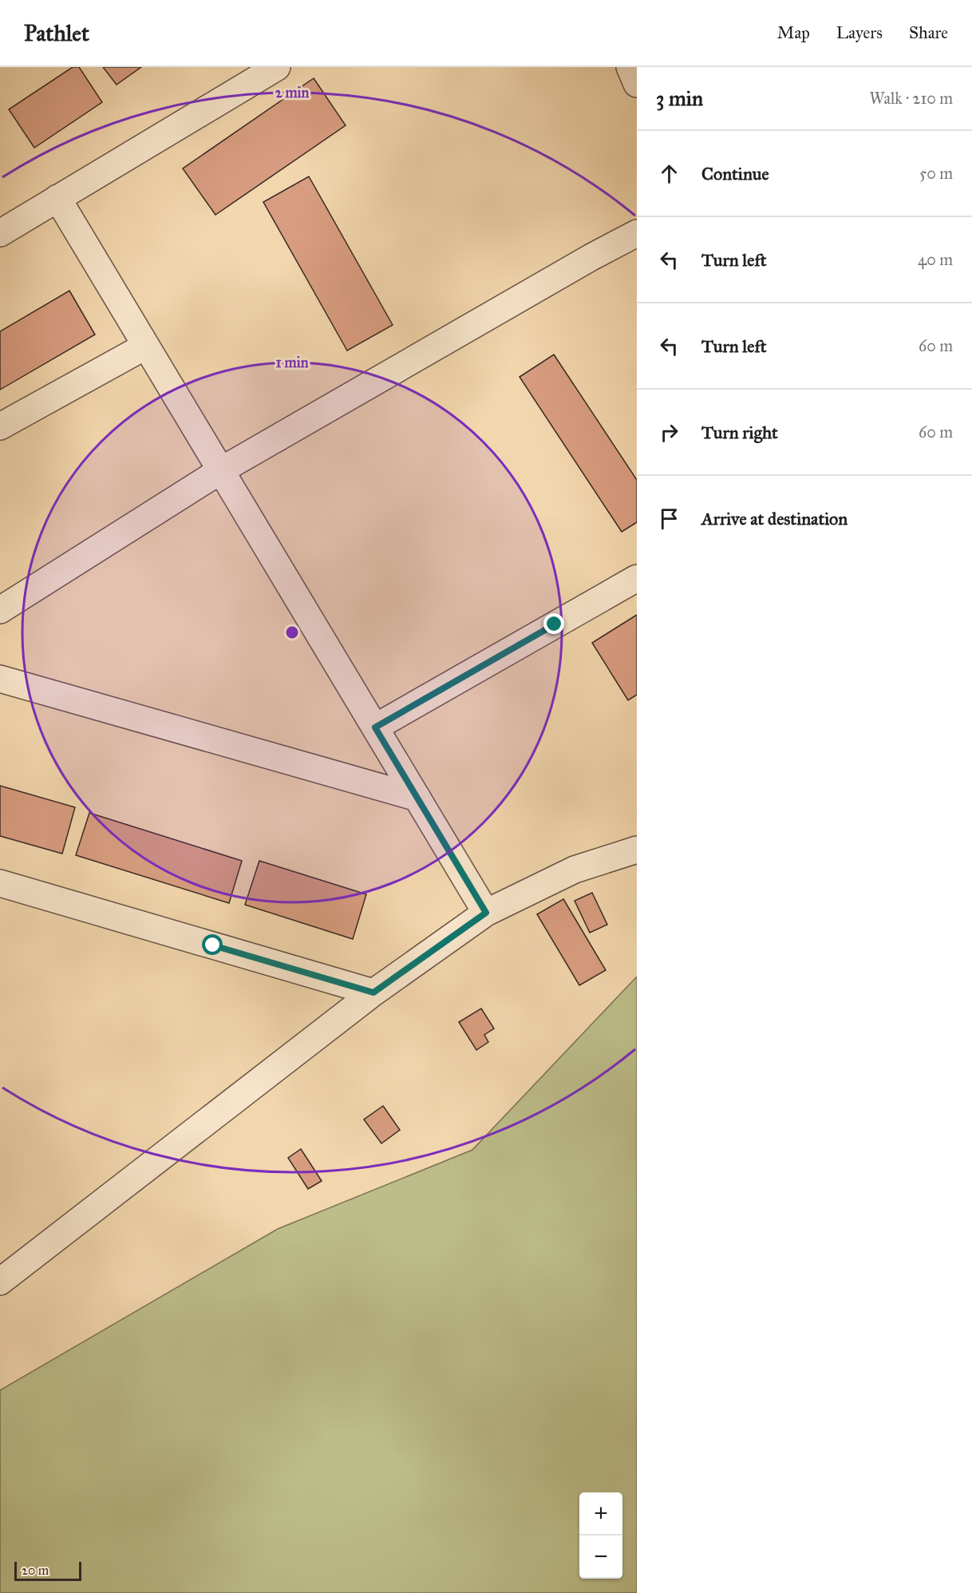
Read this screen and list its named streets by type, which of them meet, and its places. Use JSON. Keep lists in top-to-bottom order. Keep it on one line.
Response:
{"scale_bar":"20 m","page":{"header":"Pathlet","nav":["Map","Layers","Share"],"heading":["3 min","Walk · 210 m"],"list":[["Continue","50 m"],["Turn left","40 m"],["Turn left","60 m"],["Turn right","60 m"],"Arrive at destination"],"map_buttons":["+","−"],"scale":"20 m"},"rings":["2 min","1 min"]}
